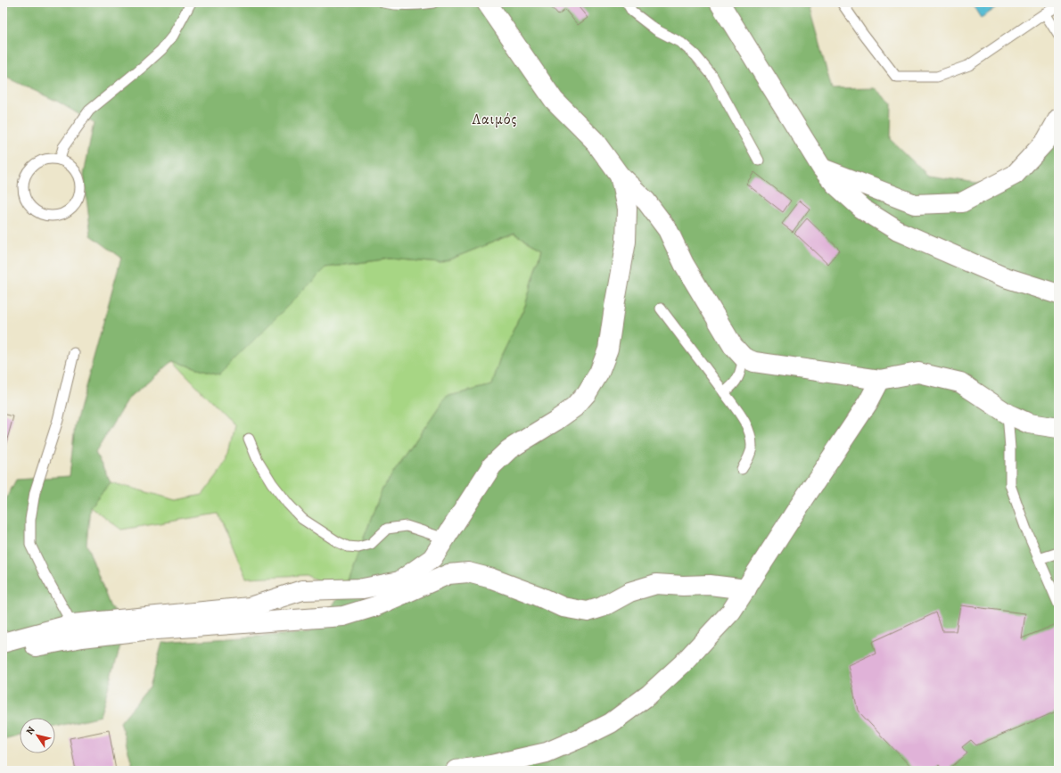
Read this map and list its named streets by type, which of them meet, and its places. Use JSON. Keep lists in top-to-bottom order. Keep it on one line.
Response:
{"districts":["Λαιμός"],"north":"top left"}
